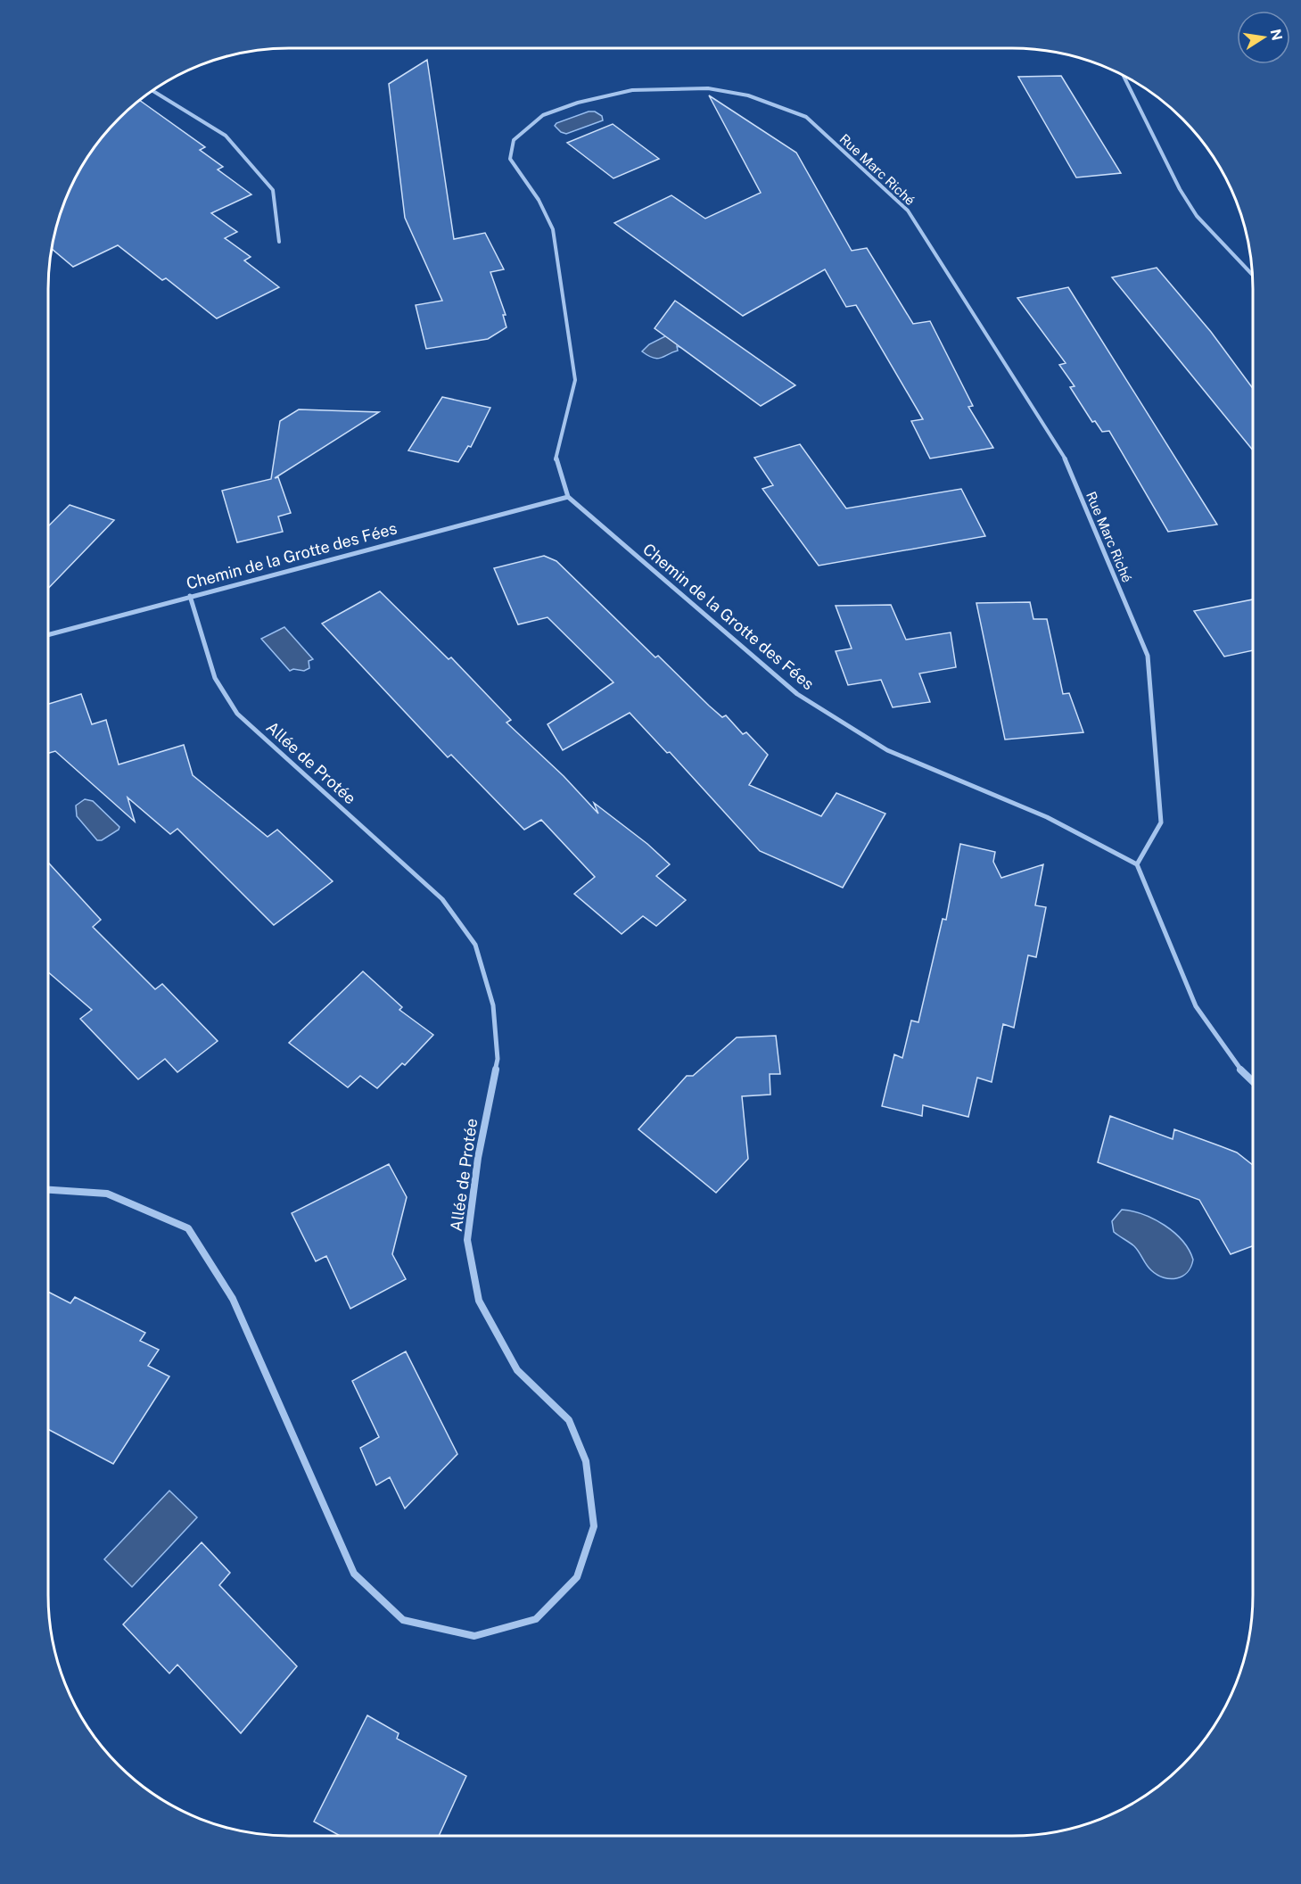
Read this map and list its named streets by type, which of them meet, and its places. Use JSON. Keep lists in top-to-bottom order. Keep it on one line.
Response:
{"streets":{"street":["Rue Marc Riché","Chemin de la Grotte des Fées","Allée de Protée"]},"crossings":[["Rue Marc Riché","Chemin de la Grotte des Fées"],["Chemin de la Grotte des Fées","Allée de Protée"]],"north":"right"}
